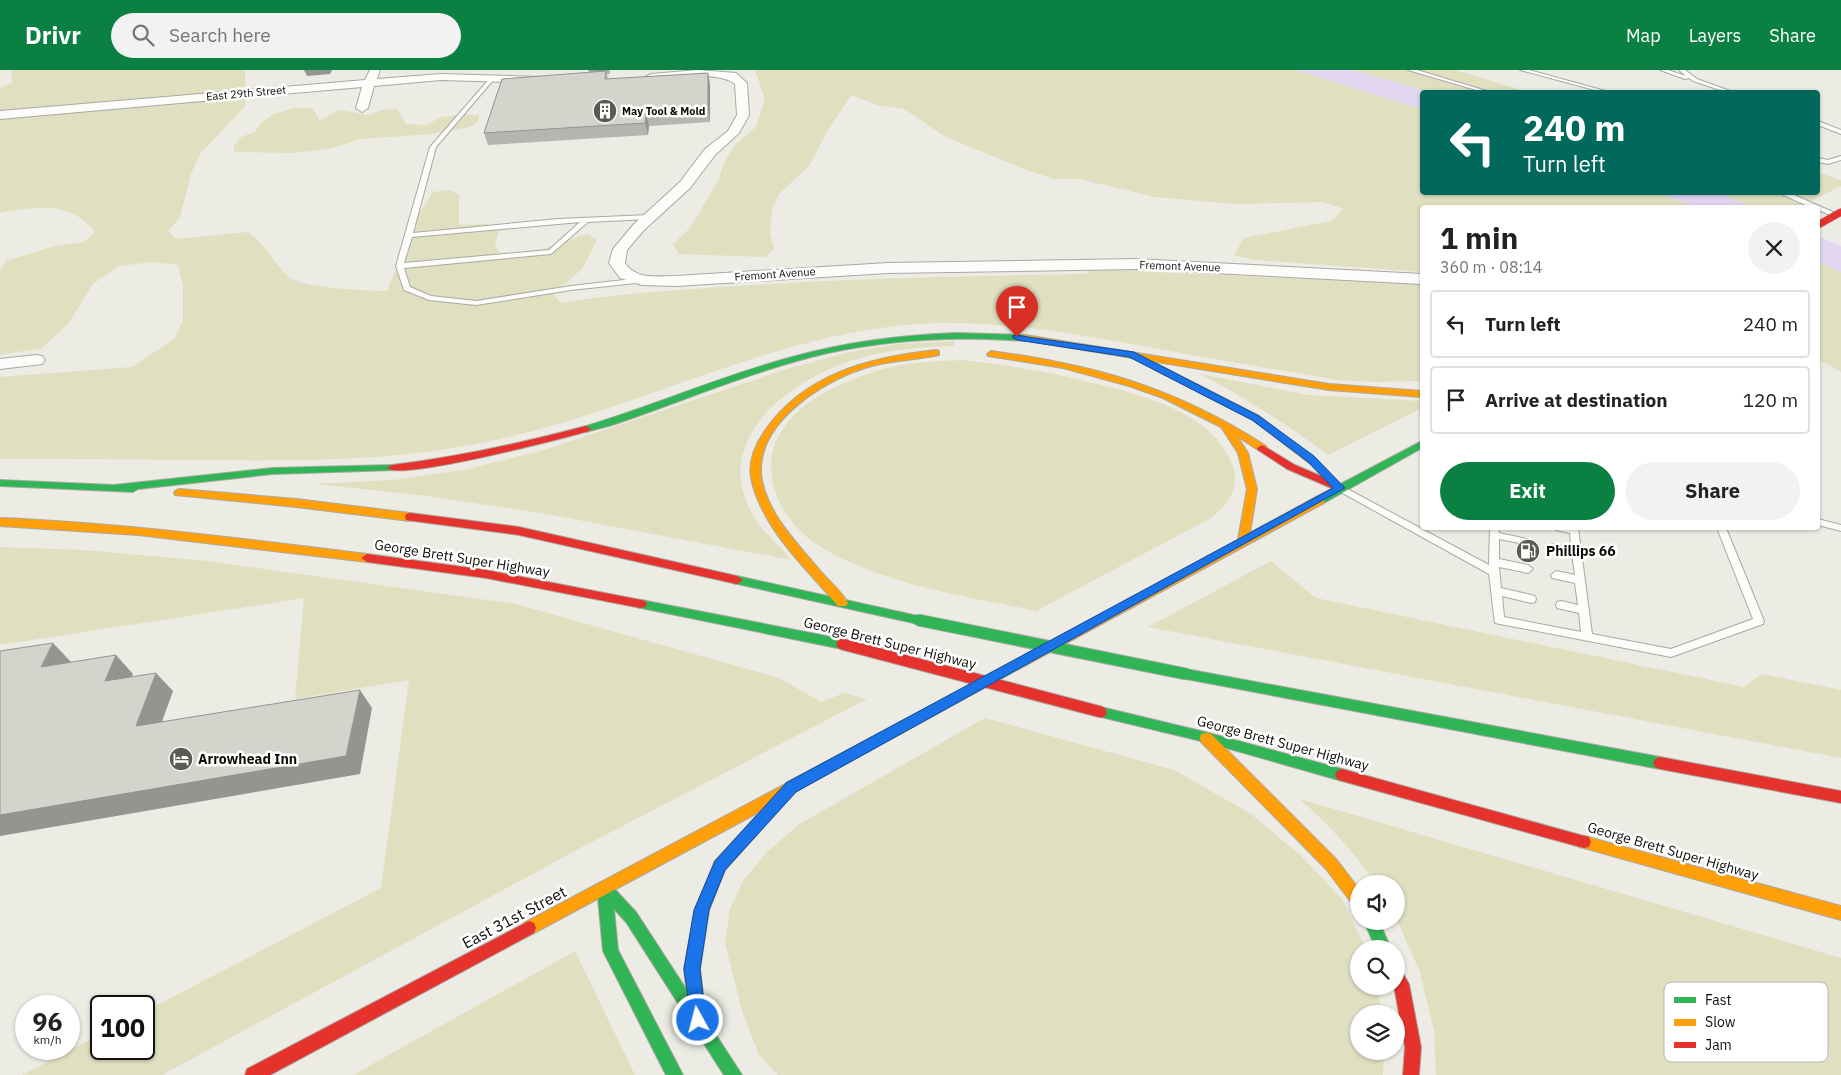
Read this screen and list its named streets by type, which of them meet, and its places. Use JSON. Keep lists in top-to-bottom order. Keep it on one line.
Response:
{"streets":{"main road":["George Brett Super Highway","East 31st Street"],"street":["East 29th Street","Fremont Avenue"]},"places":{"building":["May Tool & Mold"],"fuel station":["Phillips 66"],"hotel":["Arrowhead Inn"]},"legend":["Fast","Slow","Jam"],"page":{"header":"Drivr","search":"Search here","nav":["Map","Layers","Share"],"turn":["240 m","Turn left"],"heading":["1 min","360 m · 08:14"],"list":[{"name":"Turn left","value":"240 m"},{"name":"Arrive at destination","value":"120 m"}],"buttons":["Exit","Share"],"speed":"96 km/h","limit":"100"}}
